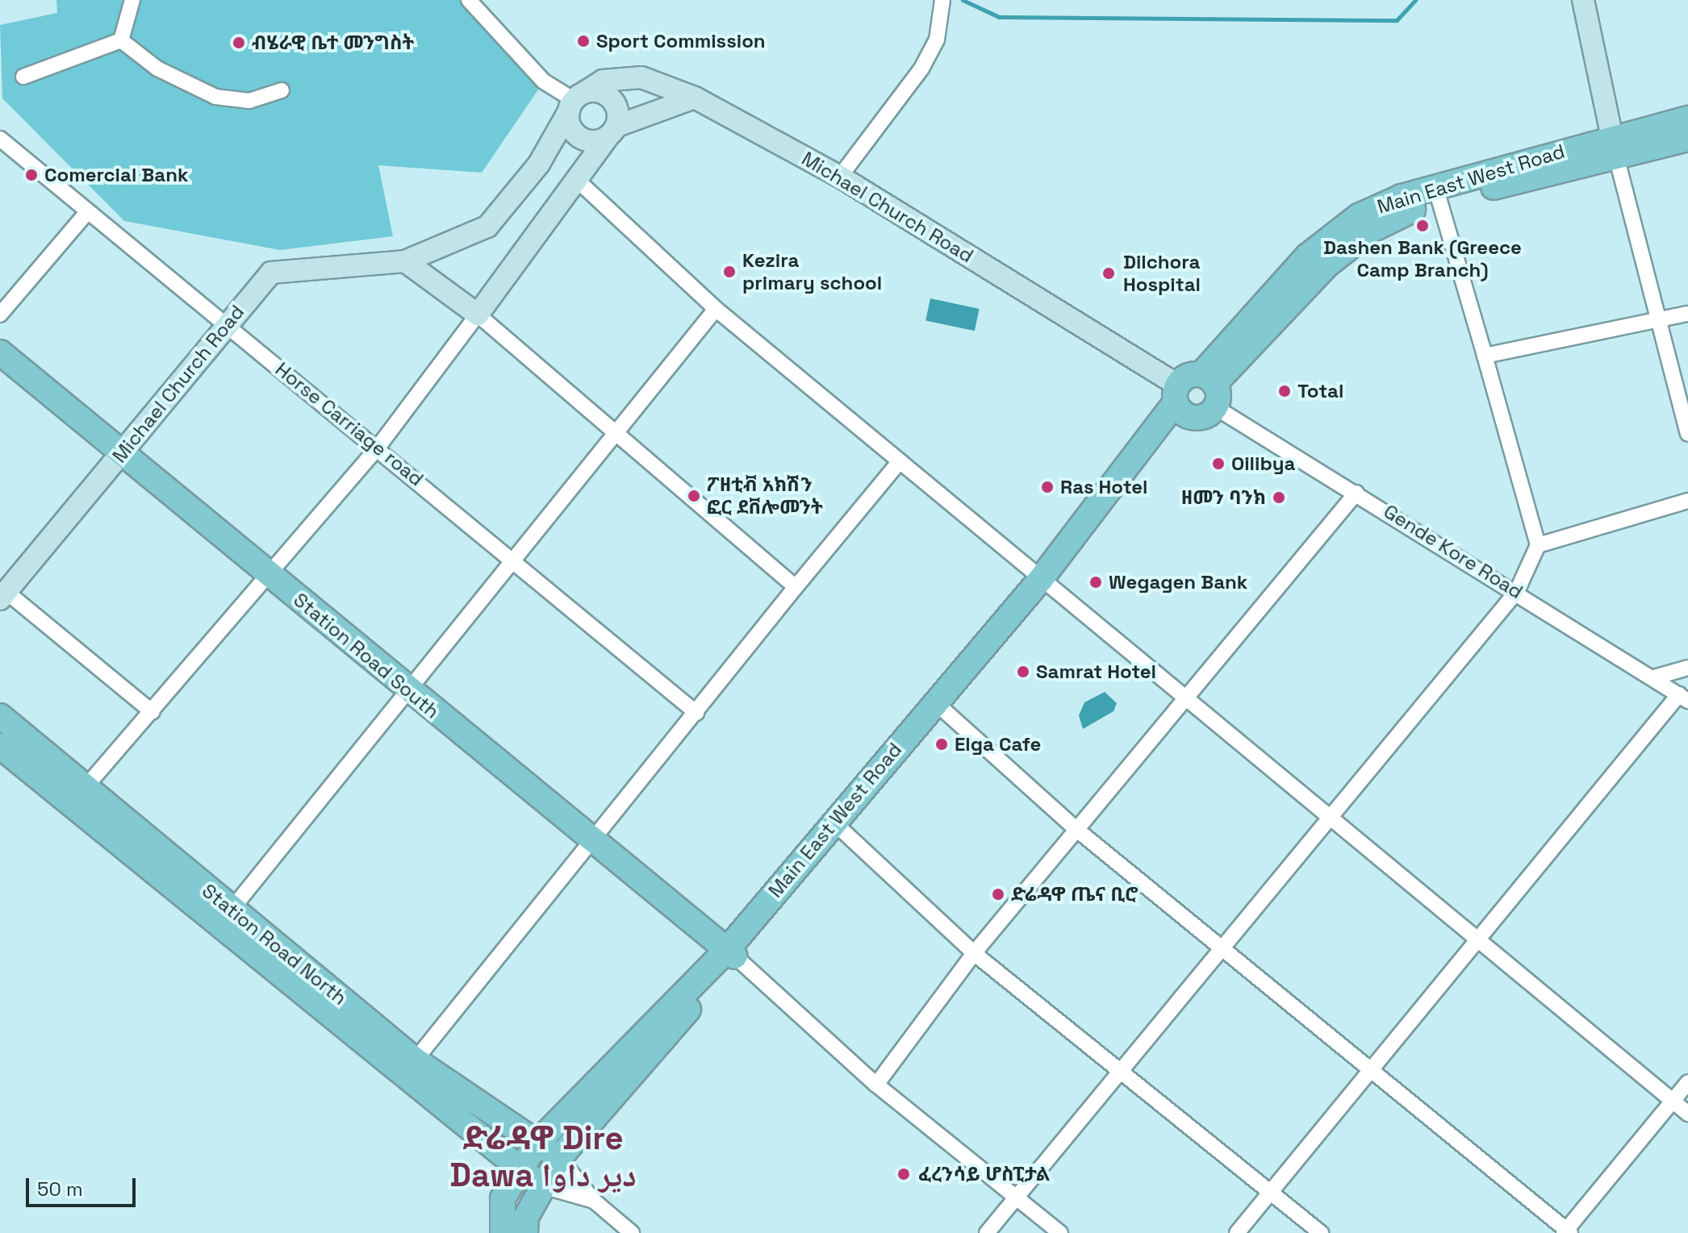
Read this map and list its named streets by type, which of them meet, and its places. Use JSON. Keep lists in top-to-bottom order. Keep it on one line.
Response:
{"streets":{"main road":["Main East West Road","Michael Church Road","Station Road South","Station Road North"],"street":["Horse Carriage road","Gende Kore Road"]},"crossings":[["Main East West Road","Michael Church Road"],["Main East West Road","Gende Kore Road"],["Main East West Road","Station Road South"],["Main East West Road","Station Road North"],["Michael Church Road","Horse Carriage road"],["Michael Church Road","Station Road South"]],"districts":["ድሬዳዋ Dire Dawa دير داوا"],"places":["Sport Commission","ብሄራዊ ቤተ መንግስት","Comercial Bank","Dashen Bank (Greece Camp Branch)","Kezira primary school","Dilchora Hospital","Total","Oilibya","Ras Hotel","ፖዘቲቭ አክሽን ፎር ደቨሎመንት","ዘመን ባንክ","Wegagen Bank","Samrat Hotel","Elga Cafe","ድሬዳዋ ጤና ቢሮ","ፈረንሳይ ሆስፒታል"],"scale_bar":"50 m"}
